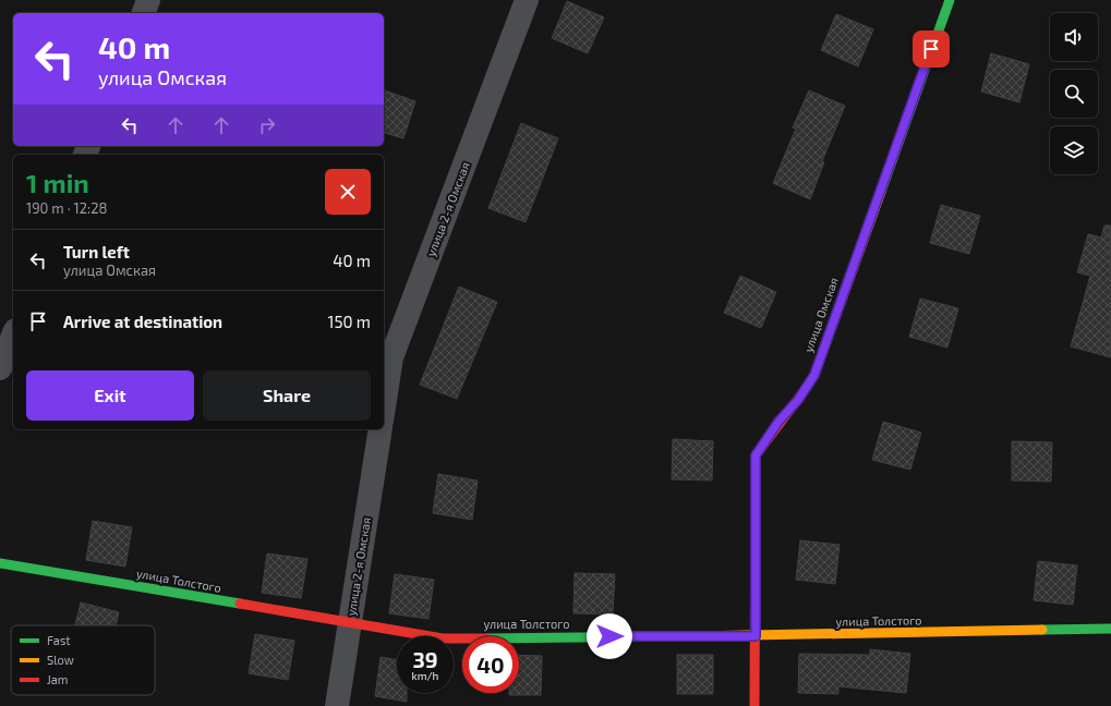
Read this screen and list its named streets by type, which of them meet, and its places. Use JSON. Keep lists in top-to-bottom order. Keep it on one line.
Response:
{"streets":{"street":["улица 2-я Омская","улица Омская","улица Толстого"]},"crossings":[["улица 2-я Омская","улица Толстого"],["улица Омская","улица Толстого"]],"legend":["Fast","Slow","Jam"],"page":{"turn":["40 m","улица Омская"],"heading":["1 min","190 m · 12:28"],"list":[{"name":"Turn left","note":"улица Омская","value":"40 m"},{"name":"Arrive at destination","value":"150 m"}],"buttons":["Exit","Share"],"speed":"39 km/h","limit":"40"}}
